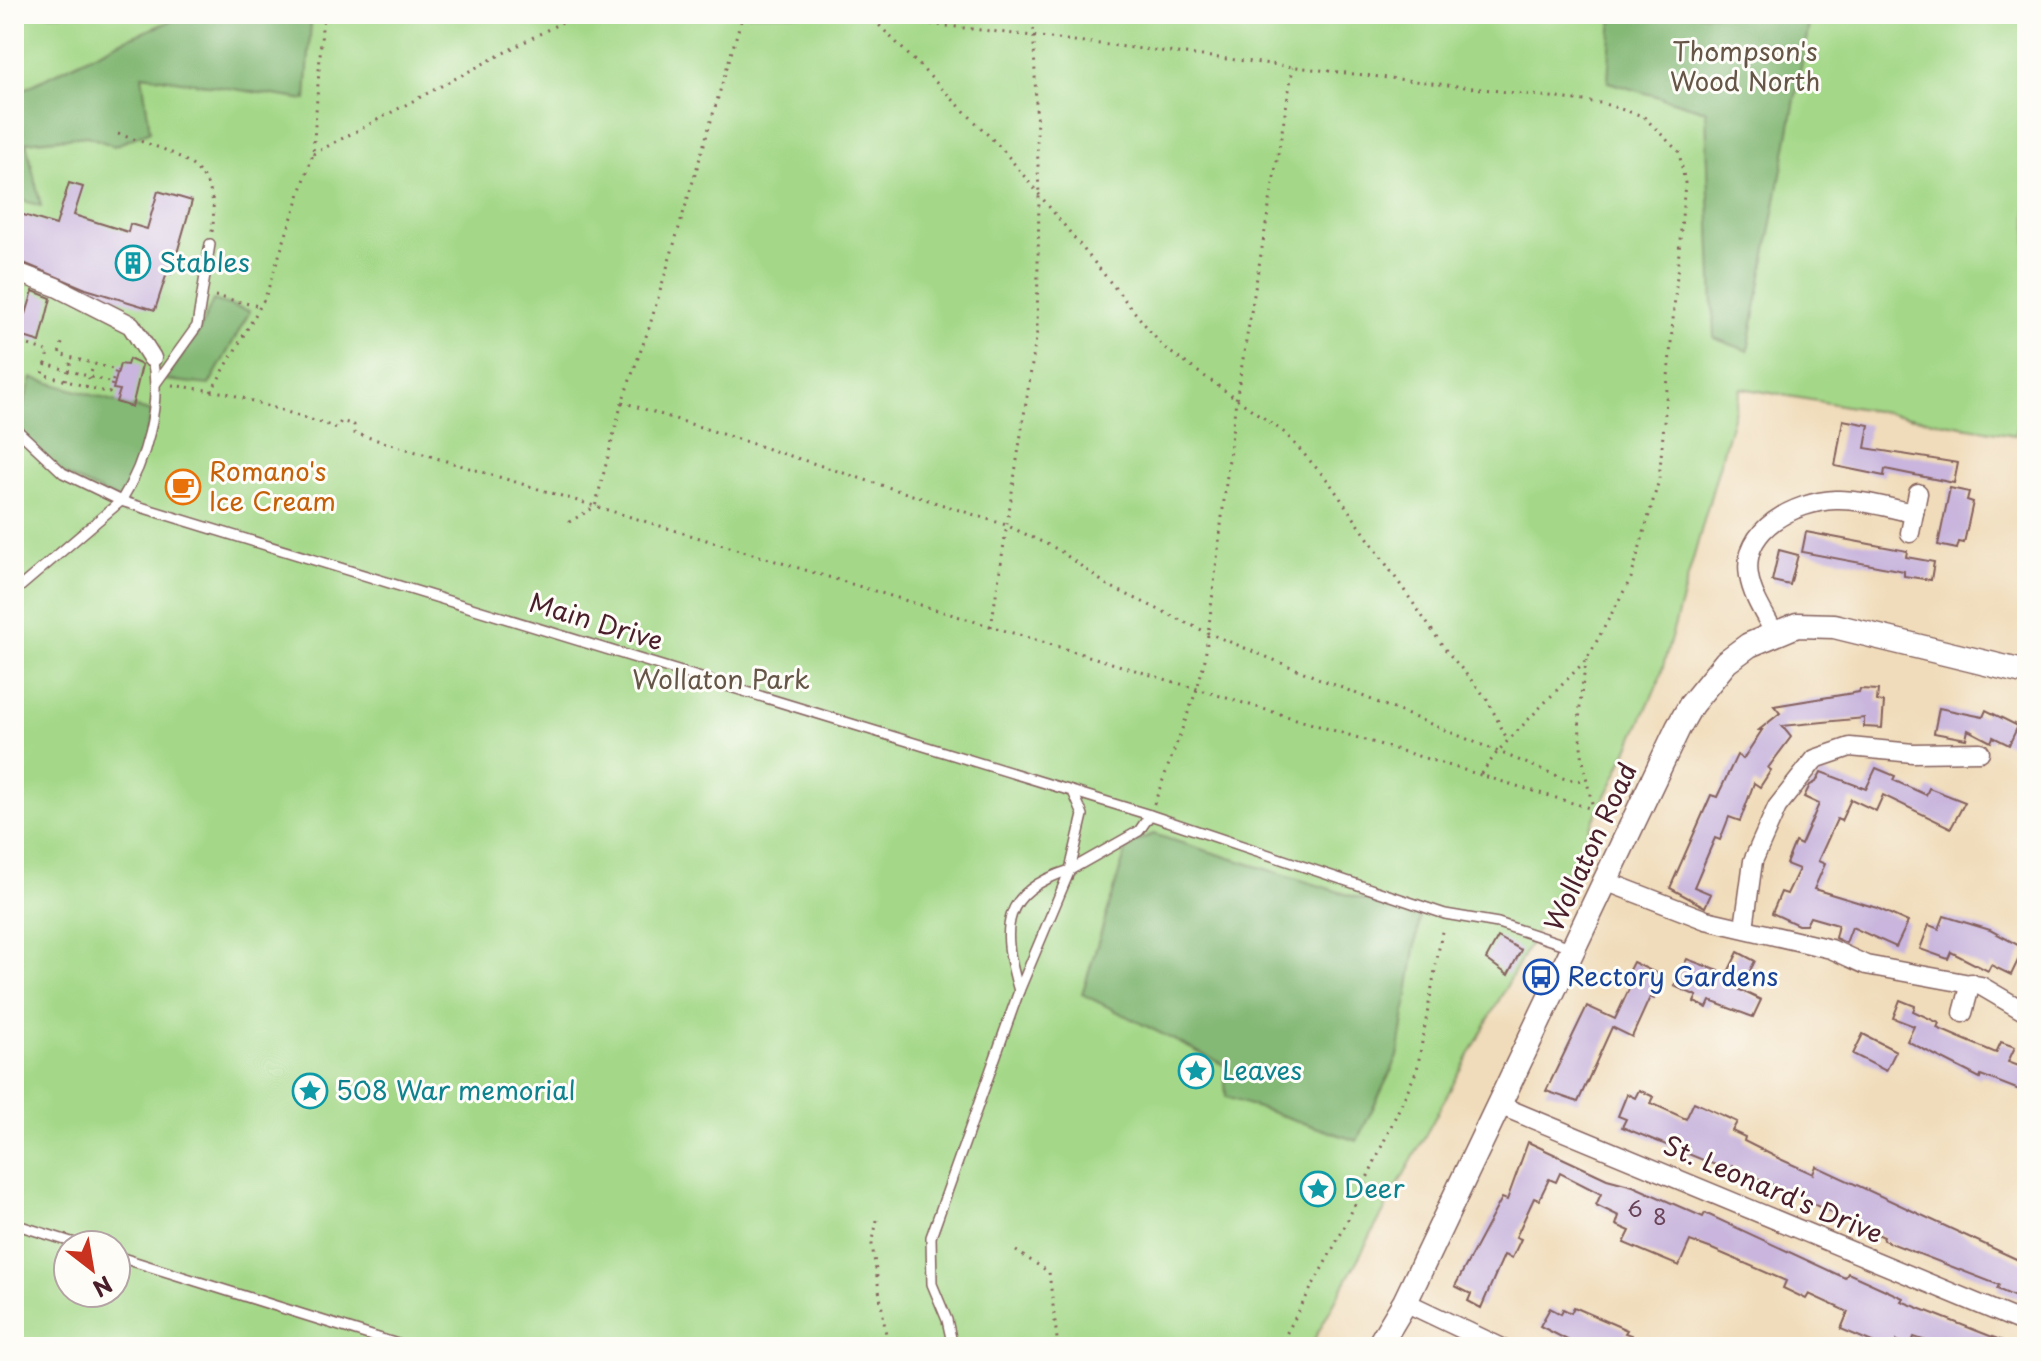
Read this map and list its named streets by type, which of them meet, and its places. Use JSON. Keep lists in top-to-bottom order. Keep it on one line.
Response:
{"streets":{"street":["Wollaton Road","St. Leonard's Drive"],"lane":["Main Drive"]},"crossings":[["Main Drive","Wollaton Road"],["Wollaton Road","St. Leonard's Drive"]],"parks":["Thompson's Wood North","Wollaton Park"],"places":{"building":["Stables"],"cafe":["Romano's Ice Cream"],"bus stop":["Rectory Gardens"],"place":["Leaves","508 War memorial","Deer"]},"house_numbers":["6","8"],"north":"bottom right"}
